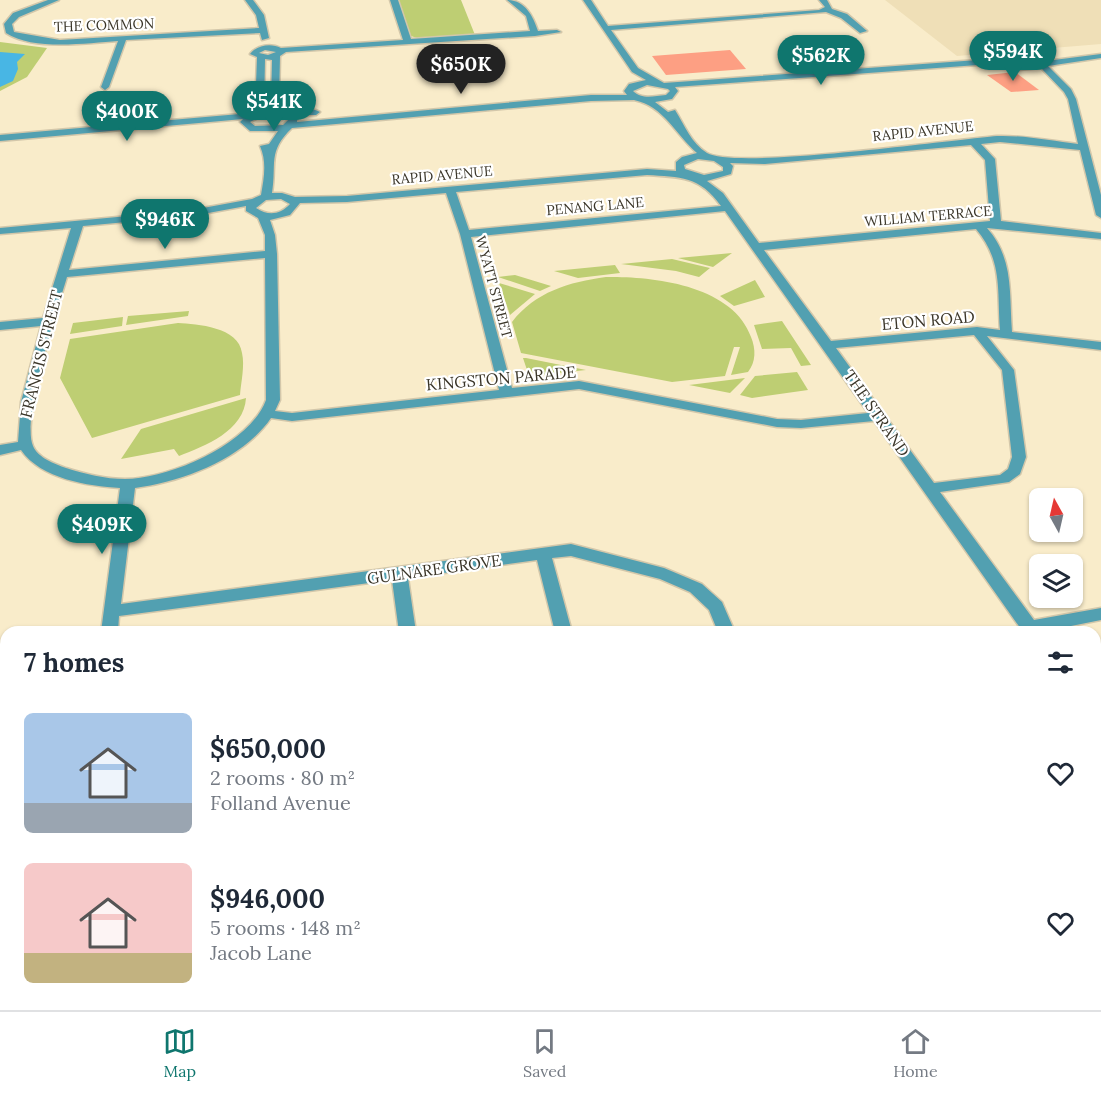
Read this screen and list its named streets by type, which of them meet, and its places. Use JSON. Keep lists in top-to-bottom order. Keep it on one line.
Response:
{"streets":{"street":["THE COMMON","RAPID AVENUE","PENANG LANE","WILLIAM TERRACE","WYATT STREET","ETON ROAD","FRANCIS STREET","KINGSTON PARADE","THE STRAND","GULNARE GROVE"]},"crossings":[["RAPID AVENUE","WYATT STREET"],["RAPID AVENUE","THE STRAND"],["PENANG LANE","WYATT STREET"],["PENANG LANE","THE STRAND"],["WILLIAM TERRACE","THE STRAND"],["WYATT STREET","KINGSTON PARADE"],["ETON ROAD","THE STRAND"],["KINGSTON PARADE","THE STRAND"]],"north":"top","page":{"price":["$594K","$562K","$650K","$541K","$400K","$946K","$409K"],"heading":"7 homes","list":[{"name":"$650,000","note":"2 rooms · 80 m² · Folland Avenue"},{"name":"$946,000","note":"5 rooms · 148 m² · Jacob Lane"}],"tabs":["Map","Saved","Home"]}}
